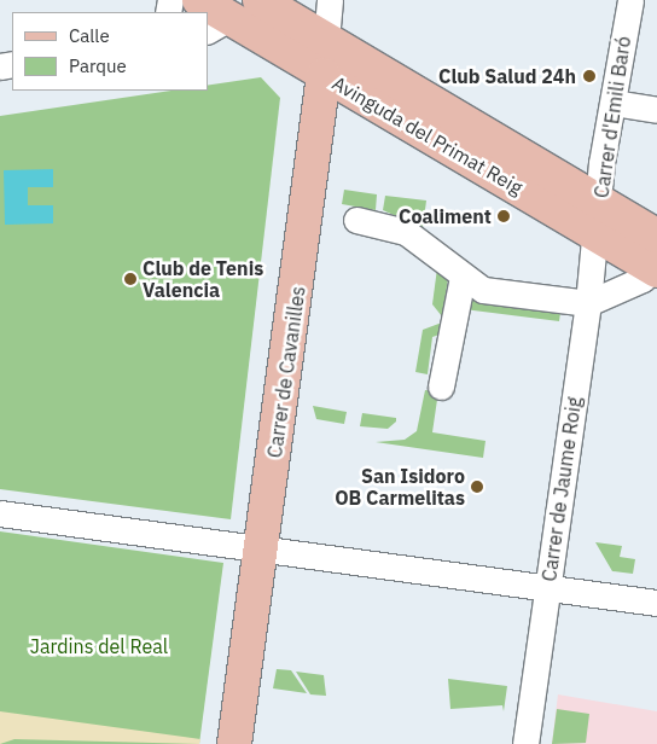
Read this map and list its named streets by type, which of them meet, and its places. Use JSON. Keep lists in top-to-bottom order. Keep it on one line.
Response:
{"streets":{"main road":["Avinguda del Primat Reig","Carrer de Cavanilles"],"street":["Carrer d'Emili Baró","Carrer de Jaume Roig"]},"crossings":[["Carrer d'Emili Baró","Avinguda del Primat Reig"],["Carrer d'Emili Baró","Carrer de Jaume Roig"],["Avinguda del Primat Reig","Carrer de Cavanilles"],["Avinguda del Primat Reig","Carrer de Jaume Roig"]],"parks":["Jardins del Real"],"places":["Club Salud 24h","Coaliment","Club de Tenis Valencia","San Isidoro OB Carmelitas"],"legend":["Calle","Parque"]}
